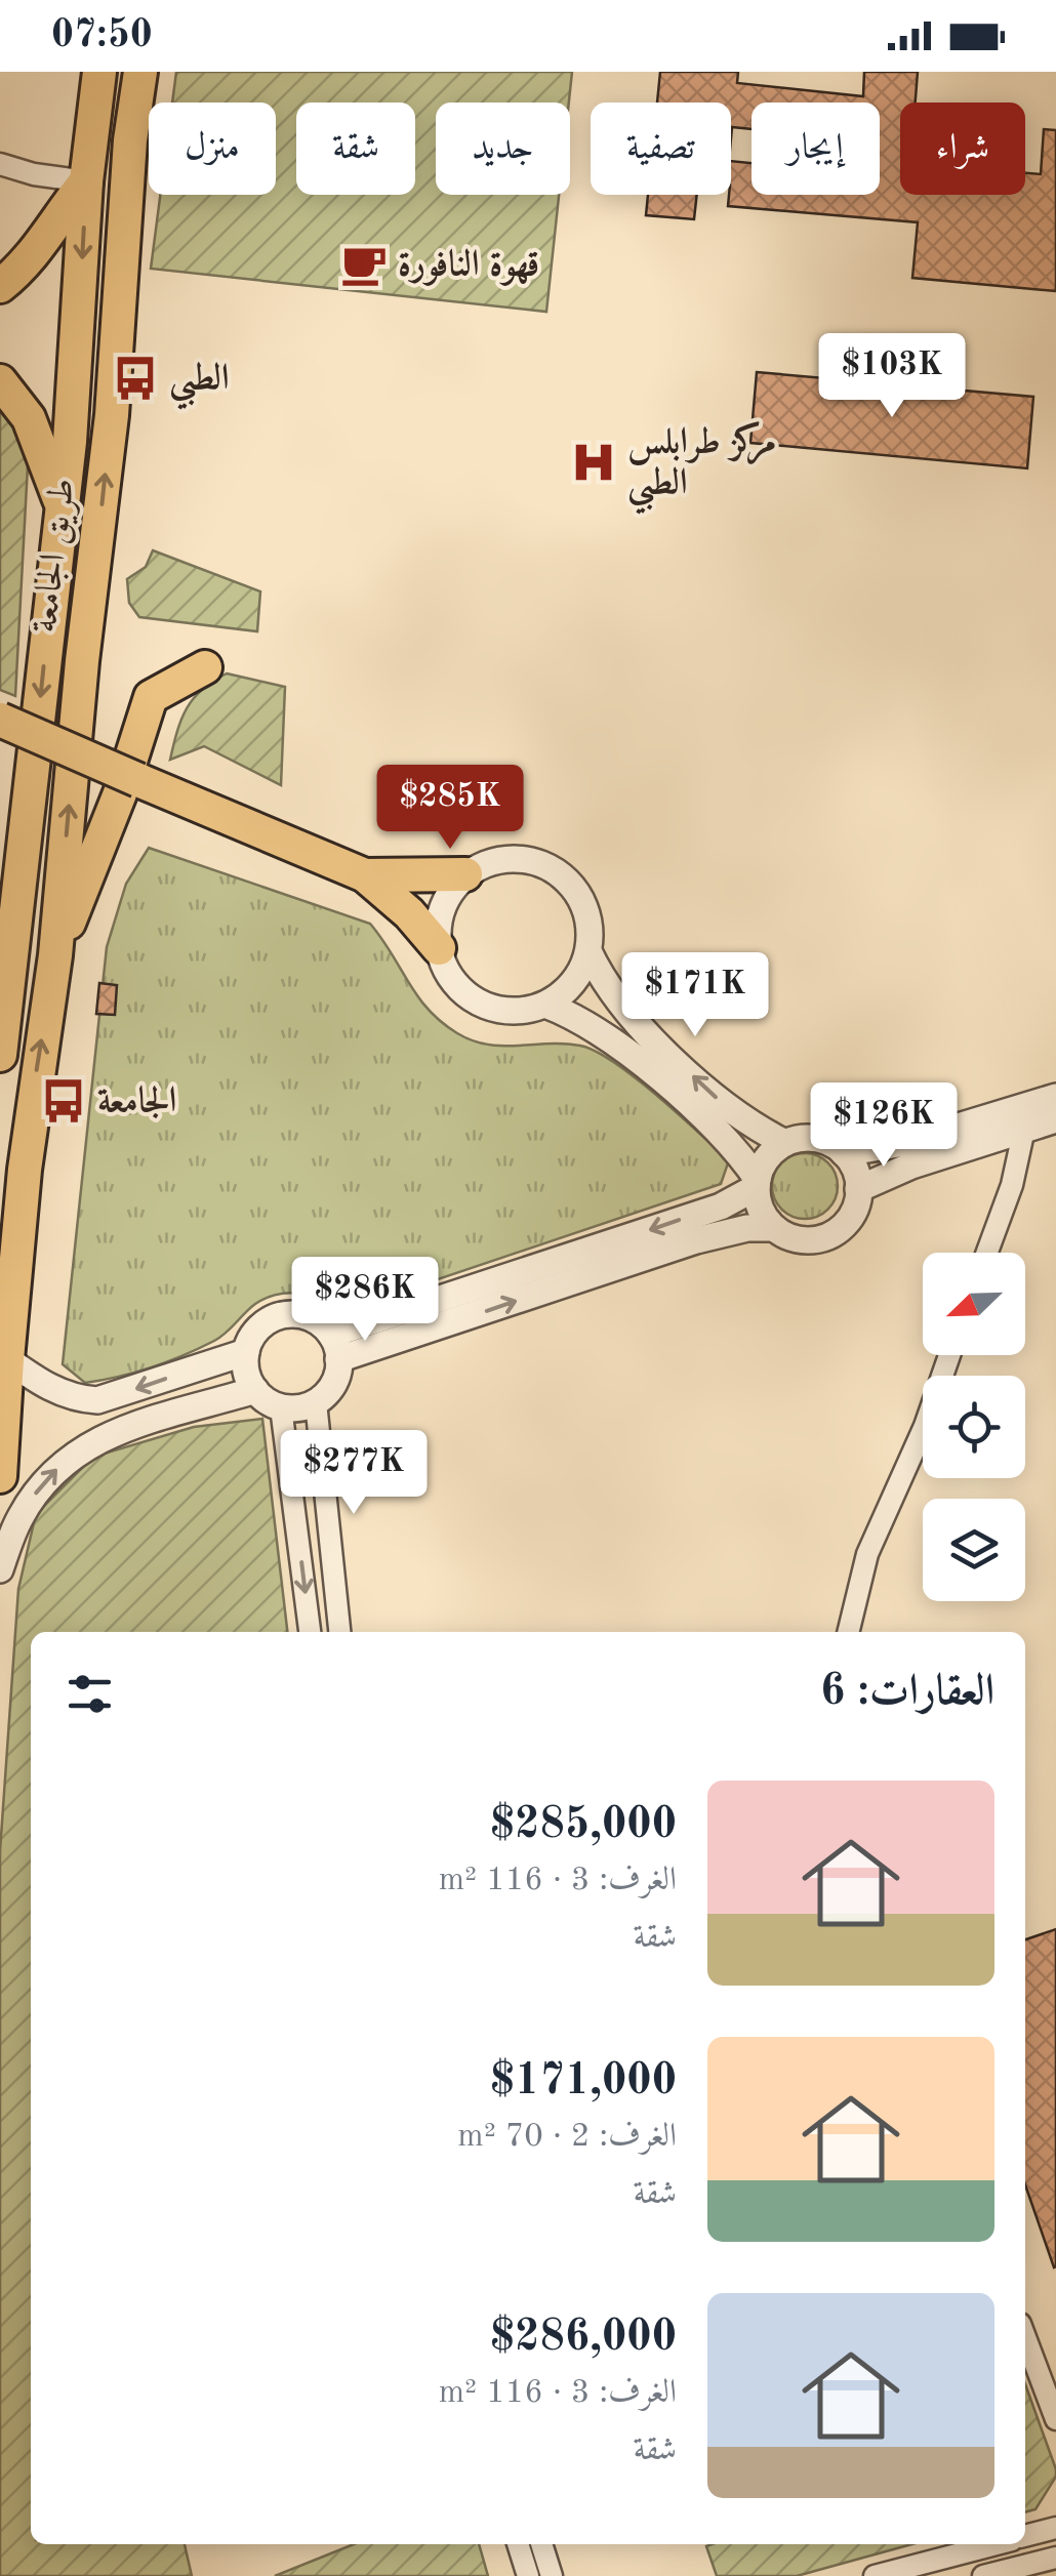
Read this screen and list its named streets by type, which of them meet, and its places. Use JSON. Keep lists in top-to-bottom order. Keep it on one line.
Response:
{"streets":{"highway":["طريق الجامعة"]},"places":{"cafe":["قهوة النافورة"],"bus stop":["الطبي","الجامعة"],"hospital":["مركز طرابلس الطبي"]},"north":"bottom left","page":{"status":"07:50","chip":["شراء","إيجار","تصفية","جديد","شقة","منزل"],"price":["$103K","$285K","$171K","$126K","$286K","$277K"],"heading":"العقارات: 6","list":[{"name":"$285,000","note":"الغرف: 3 · 116 m² · شقة"},{"name":"$171,000","note":"الغرف: 2 · 70 m² · شقة"},{"name":"$286,000","note":"الغرف: 3 · 116 m² · شقة"}]}}
